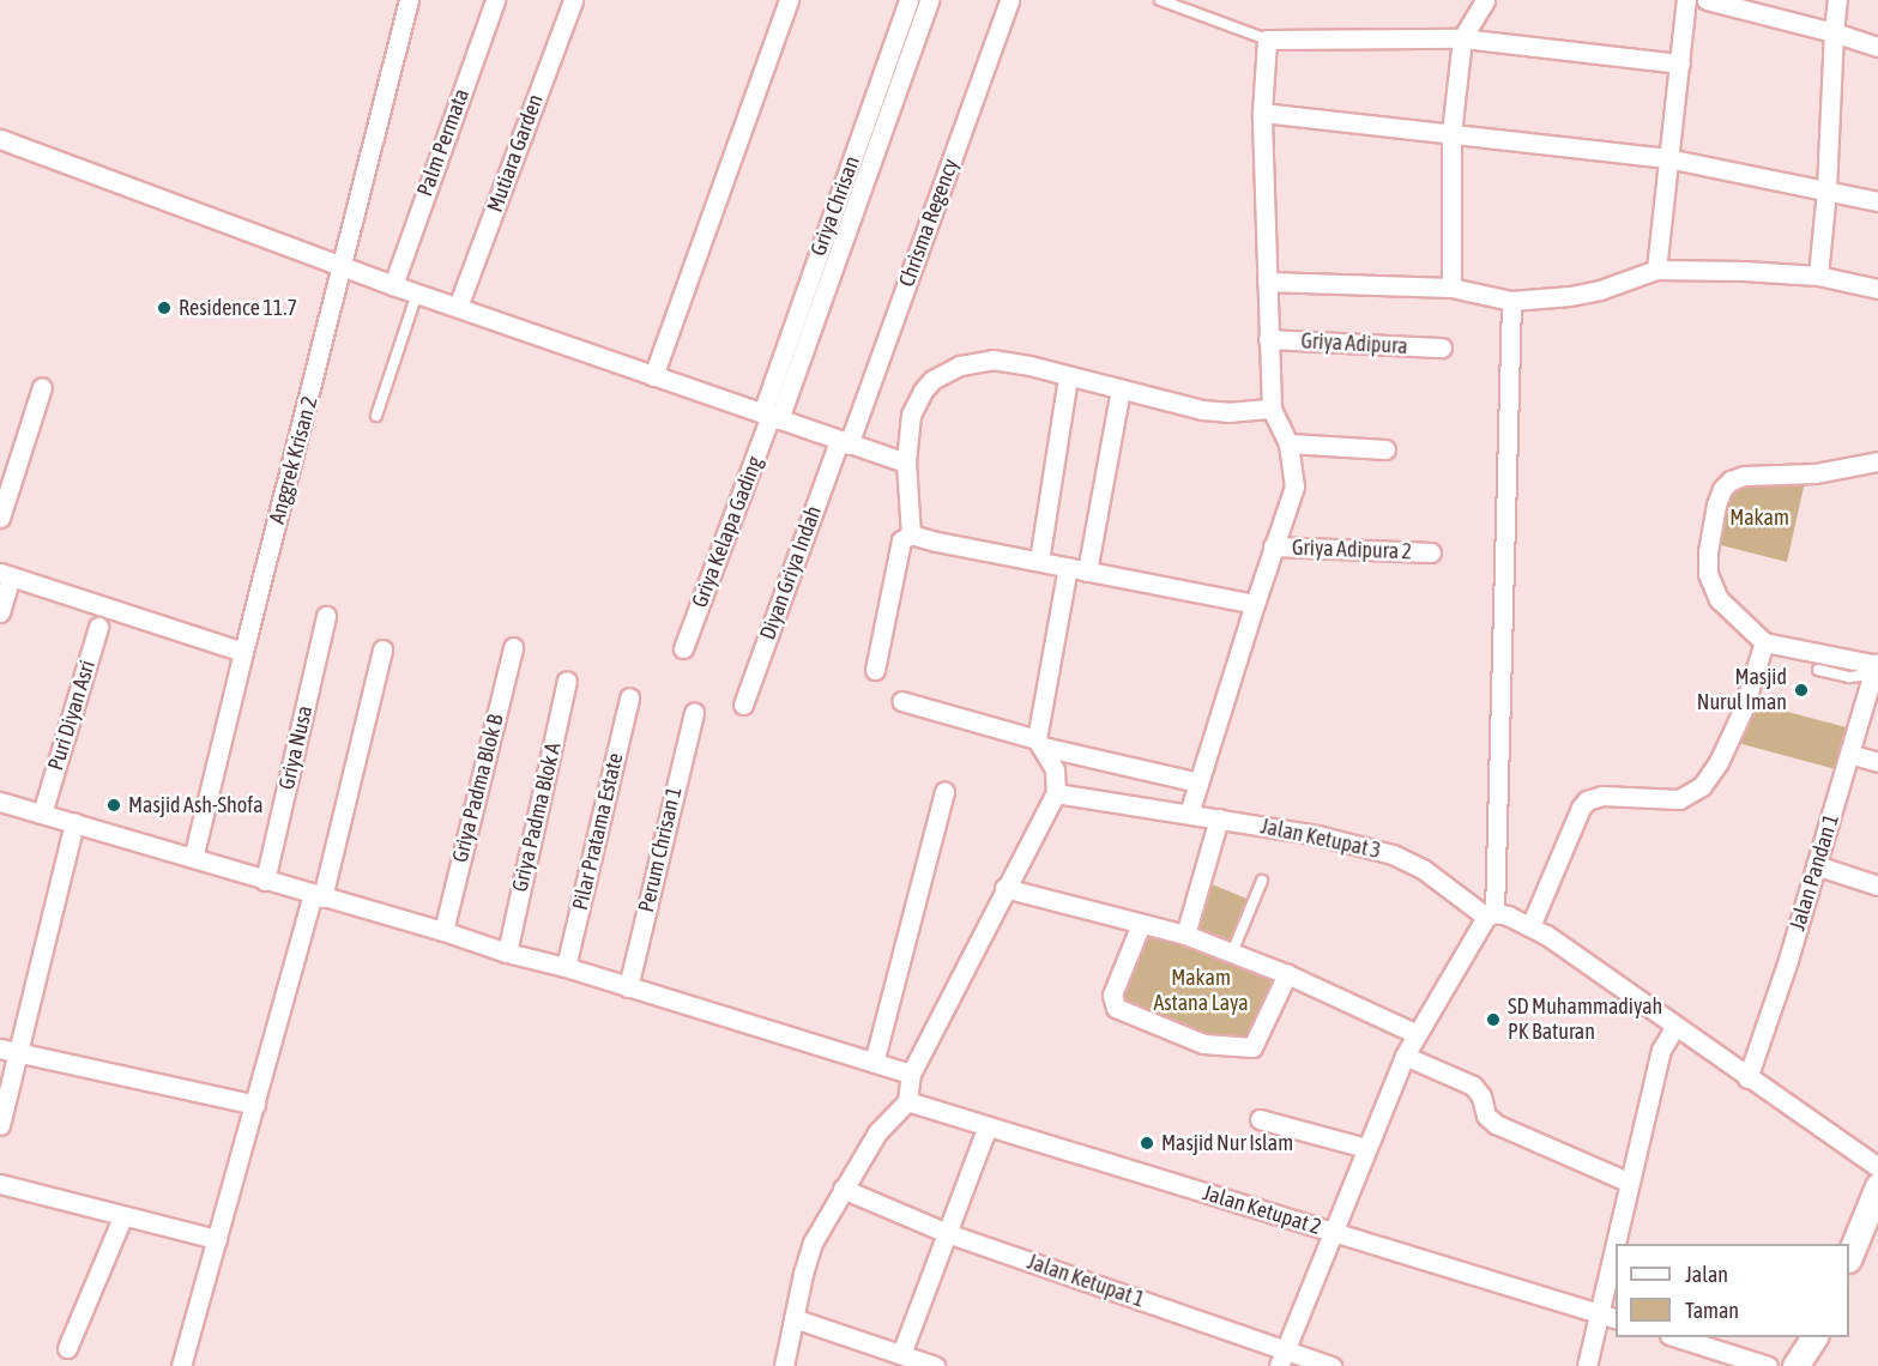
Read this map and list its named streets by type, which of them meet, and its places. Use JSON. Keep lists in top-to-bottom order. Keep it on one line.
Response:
{"streets":{"street":["Palm Permata","Mutiara Garden","Griya Chrisan","Chrisma Regency","Griya Adipura","Anggrek Krisan 2","Griya Kelapa Gading","Griya Adipura 2","Diyan Griya Indah","Puri Diyan Asri","Griya Nusa","Griya Padma Blok B","Griya Padma Blok A","Pilar Pratama Estate","Jalan Ketupat 3","Perum Chrisan 1","Jalan Pandan 1","Jalan Ketupat 2","Jalan Ketupat 1"]},"crossings":[["Griya Chrisan","Griya Kelapa Gading"],["Chrisma Regency","Diyan Griya Indah"],["Jalan Ketupat 3","Jalan Pandan 1"]],"parks":["Makam","Makam Astana Laya"],"places":["Residence 11.7","Masjid Nurul Iman","Masjid Ash-Shofa","SD Muhammadiyah PK Baturan","Masjid Nur Islam"],"legend":["Jalan","Taman"]}
